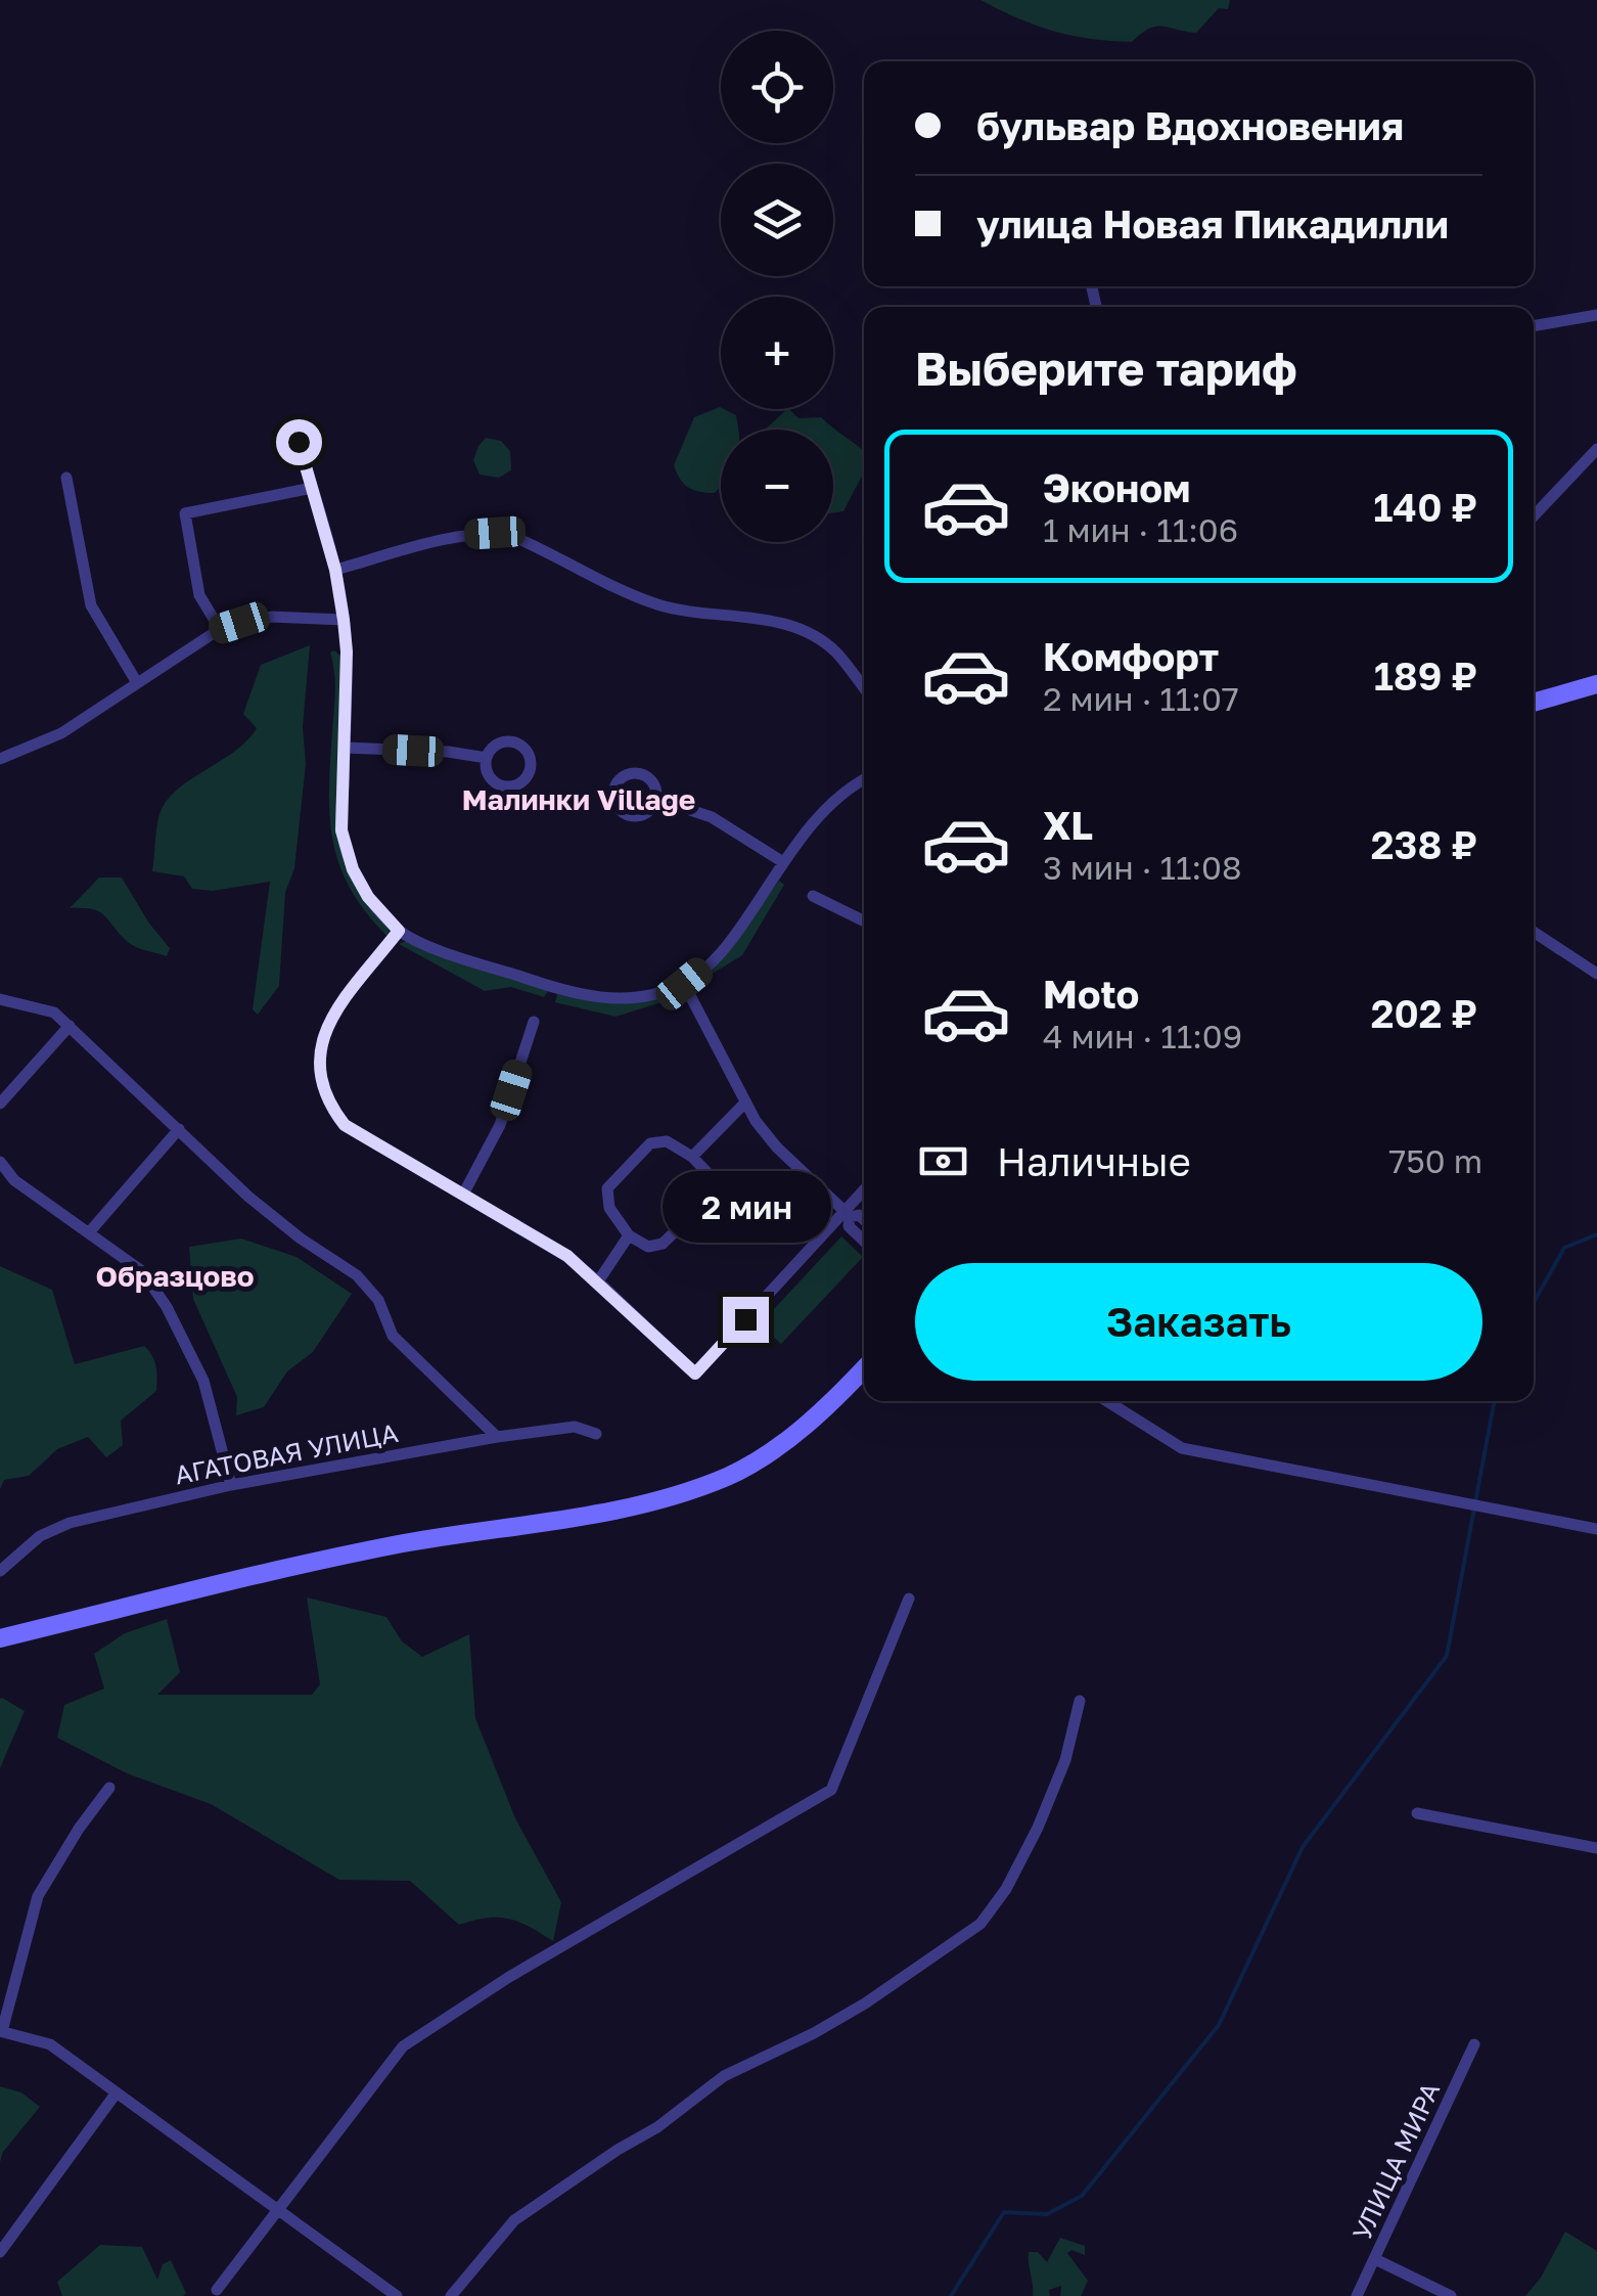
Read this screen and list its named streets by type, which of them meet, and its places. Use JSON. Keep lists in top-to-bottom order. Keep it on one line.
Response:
{"streets":{"street":["АГАТОВАЯ УЛИЦА","УЛИЦА МИРА"]},"districts":["Малинки Village","Образцово"],"page":{"map_buttons":["+","−"],"banner":["бульвар Вдохновения","улица Новая Пикадилли"],"heading":"Выберите тариф","list":[{"name":"Эконом","note":"1 мин · 11:06","value":"140 ₽"},{"name":"Комфорт","note":"2 мин · 11:07","value":"189 ₽"},{"name":"XL","note":"3 мин · 11:08","value":"238 ₽"},{"name":"Moto","note":"4 мин · 11:09","value":"202 ₽"}],"pay":["Наличные","750 m"],"bubble":"2 мин","buttons":"Заказать"}}
